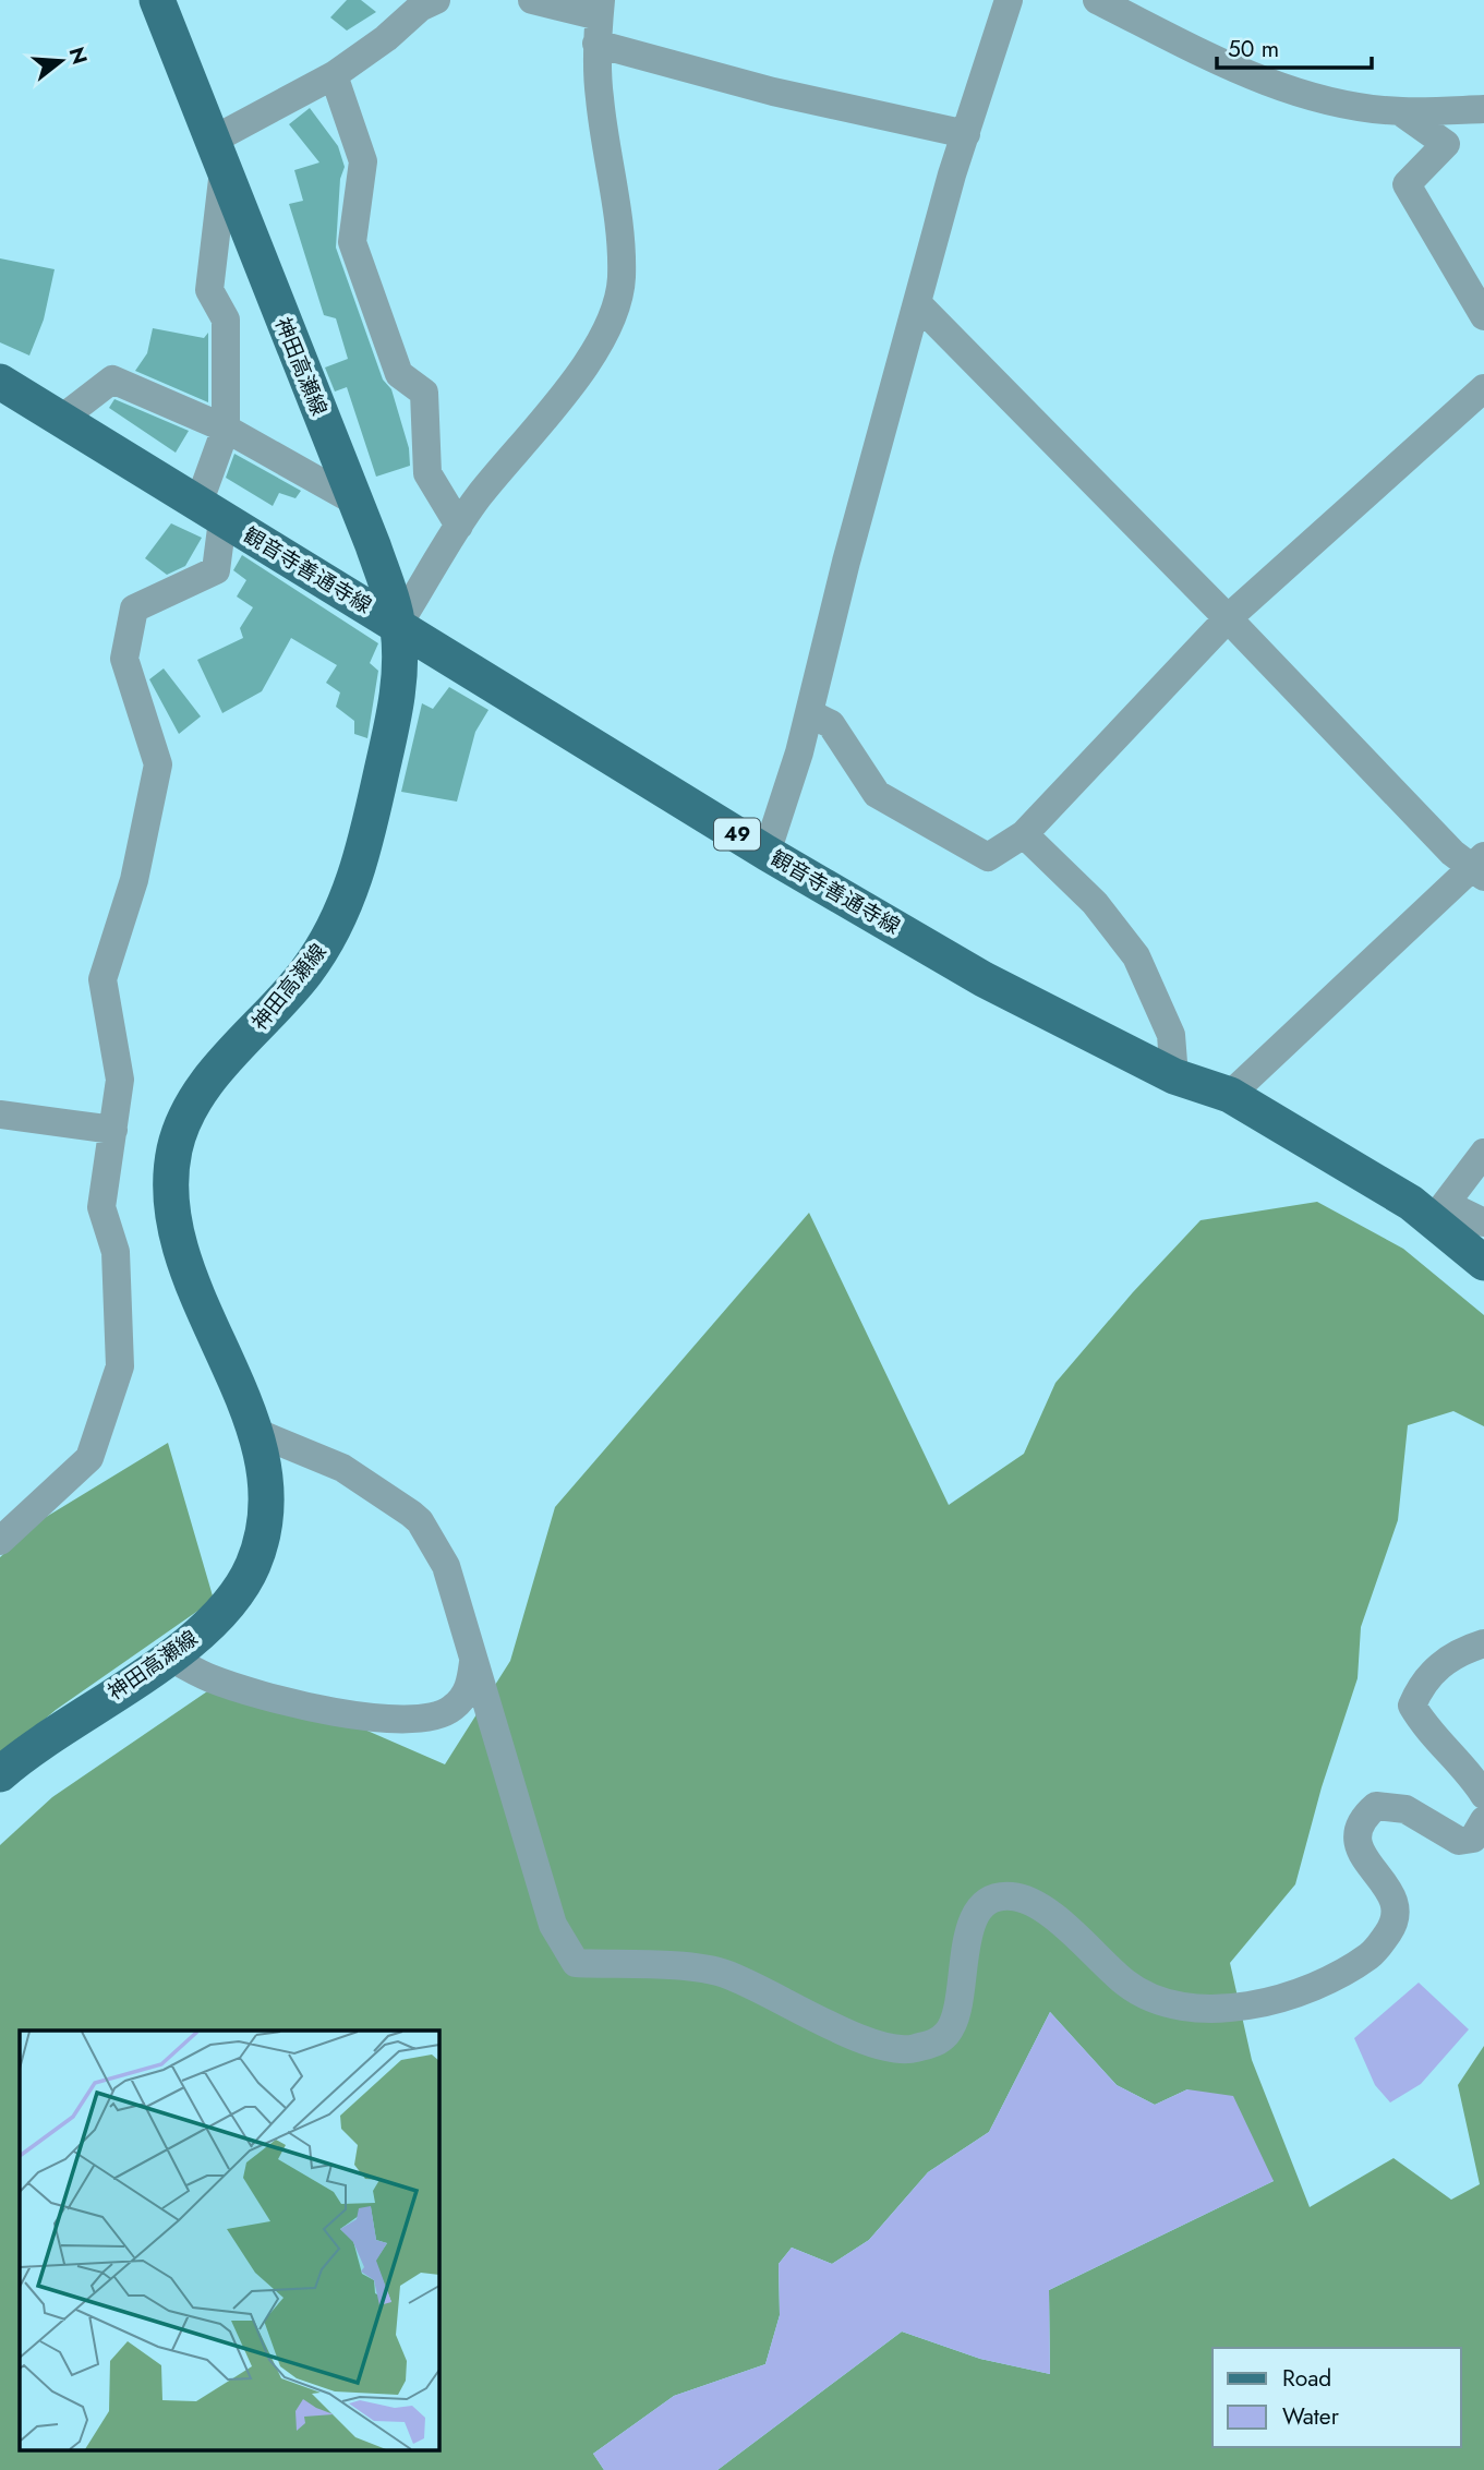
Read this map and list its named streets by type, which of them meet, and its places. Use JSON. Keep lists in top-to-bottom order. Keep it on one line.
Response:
{"streets":{"main road":["神田高瀬線","観音寺善通寺線","49"]},"crossings":[["神田高瀬線","観音寺善通寺線"]],"legend":["Road","Water"],"scale_bar":"50 m","north":"right"}
